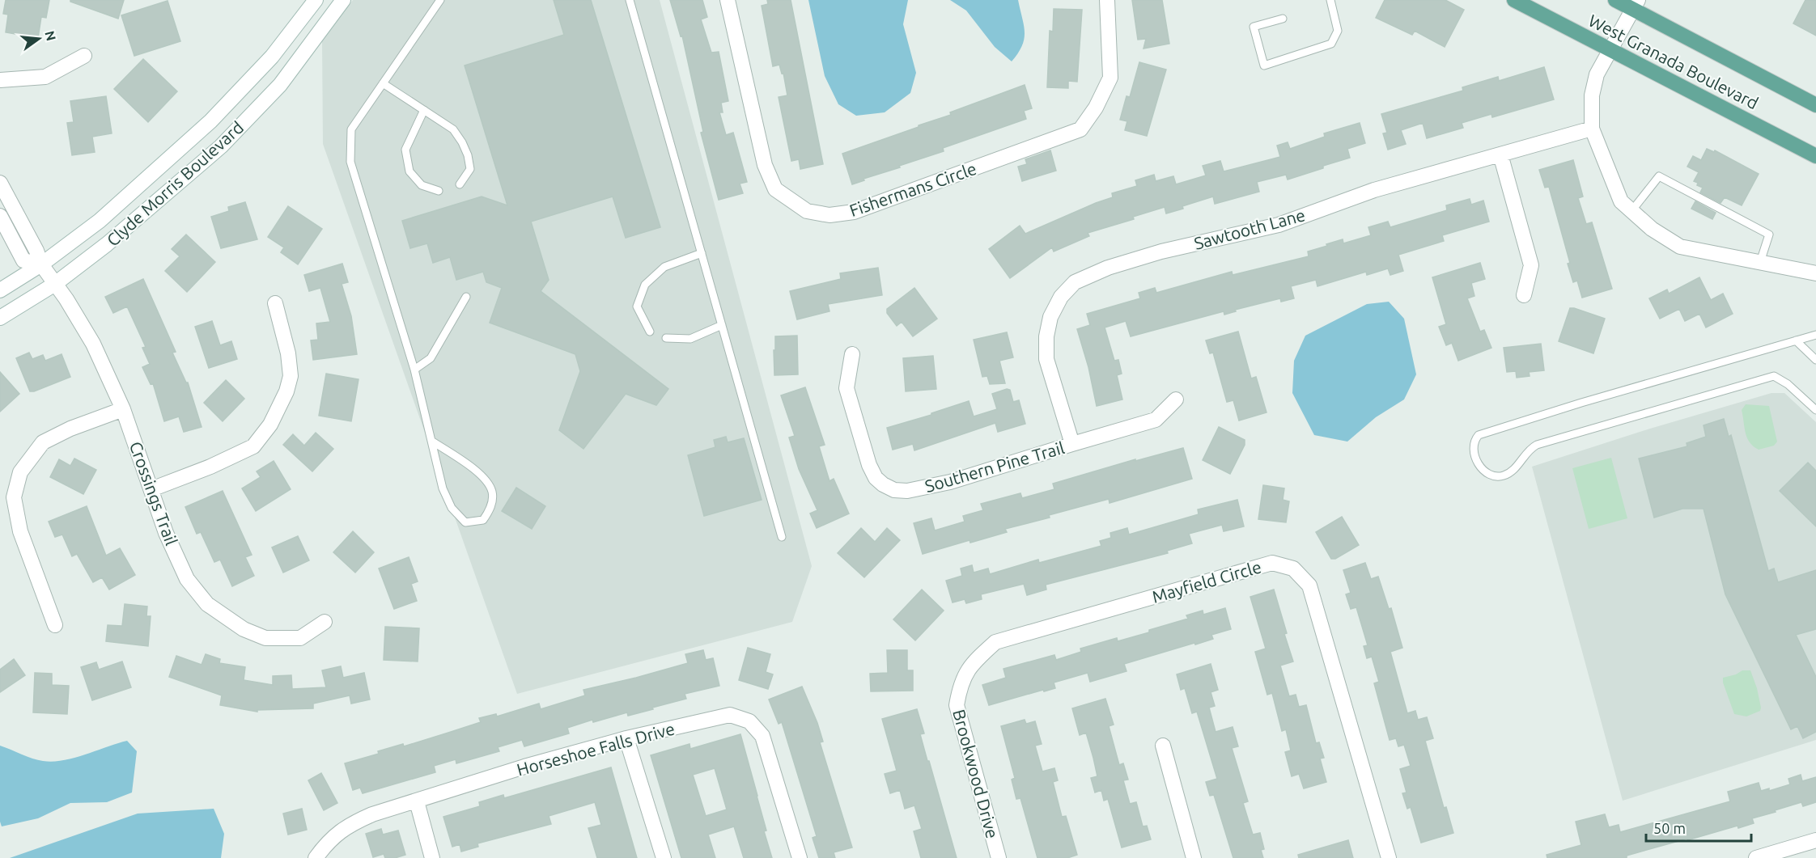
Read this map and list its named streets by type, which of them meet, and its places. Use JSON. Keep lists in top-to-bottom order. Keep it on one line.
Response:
{"streets":{"main road":["West Granada Boulevard"],"street":["Clyde Morris Boulevard","Fishermans Circle","Sawtooth Lane","Southern Pine Trail","Crossings Trail","Mayfield Circle","Horseshoe Falls Drive","Brookwood Drive"]},"crossings":[["Clyde Morris Boulevard","Crossings Trail"],["Sawtooth Lane","Southern Pine Trail"],["Mayfield Circle","Brookwood Drive"]],"scale_bar":"50 m","north":"right"}
